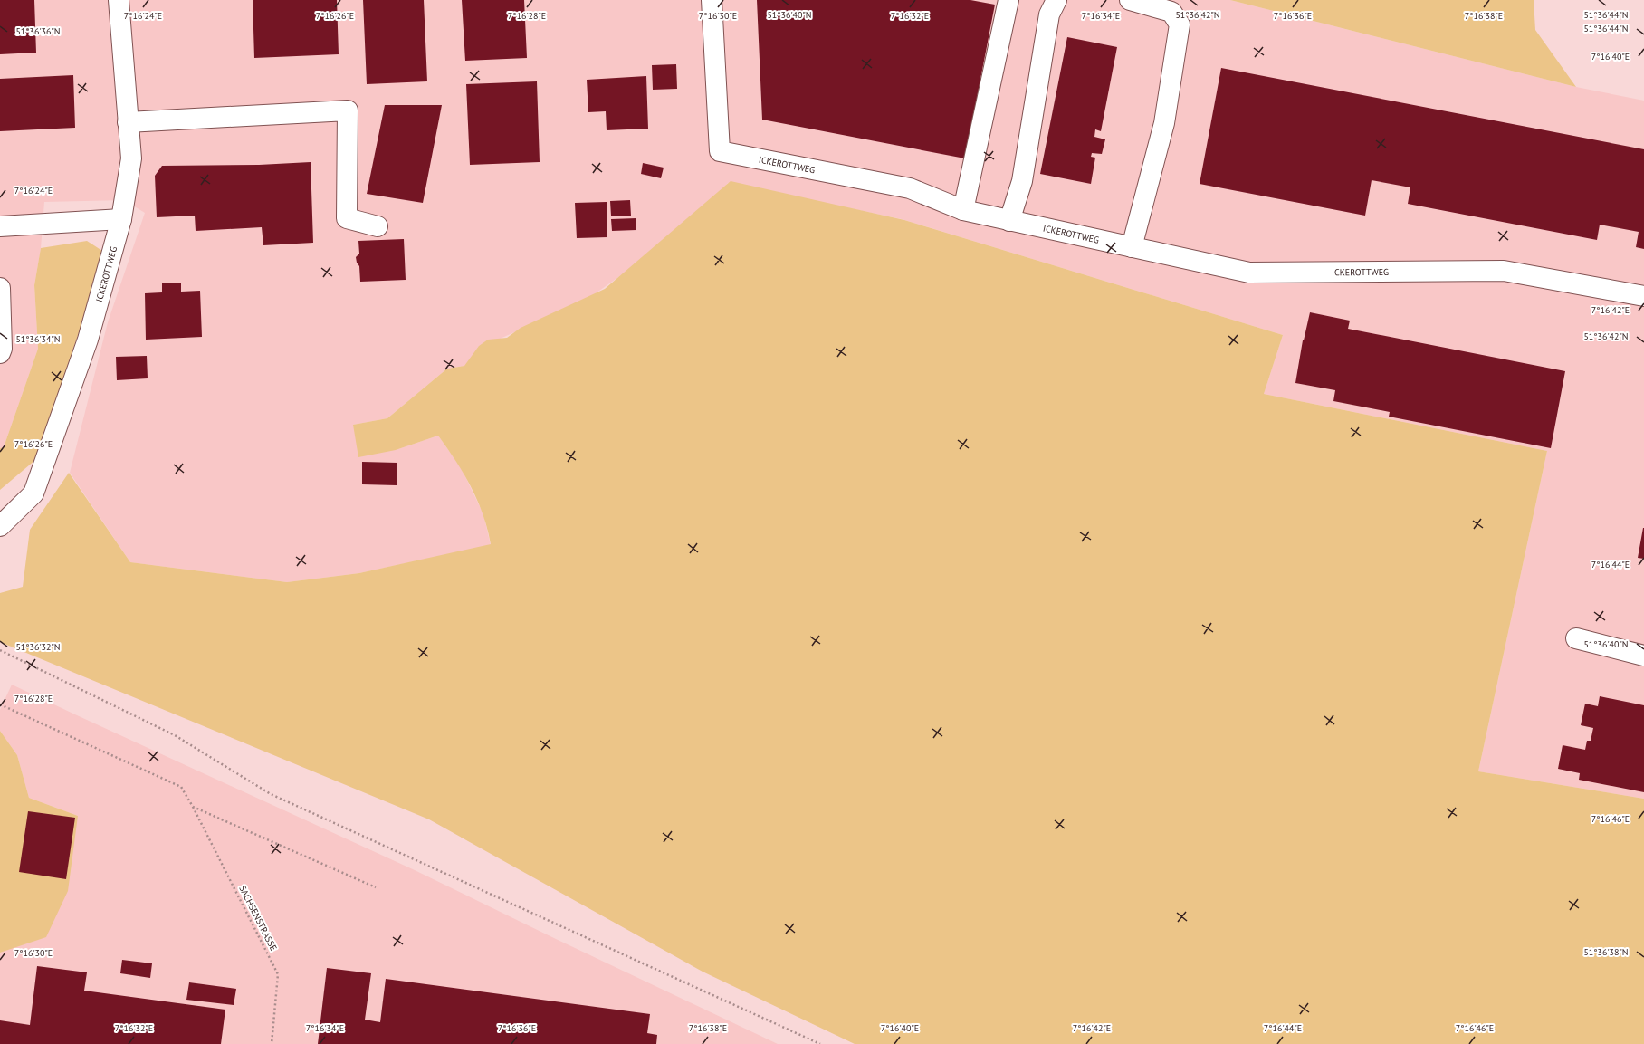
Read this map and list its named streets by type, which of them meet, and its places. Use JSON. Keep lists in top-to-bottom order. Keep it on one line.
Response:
{"streets":{"street":["ICKEROTTWEG"],"path":["SACHSENSTRASSE"]},"coordinates":["51°36'44\"N","51°36'42\"N","51°36'40\"N","7°16'24\"E","7°16'26\"E","7°16'28\"E","7°16'30\"E","7°16'32\"E","7°16'34\"E","7°16'36\"E","7°16'38\"E","51°36'36\"N","7°16'40\"E","7°16'42\"E","51°36'34\"N","7°16'44\"E","51°36'32\"N","7°16'46\"E","51°36'38\"N"]}
